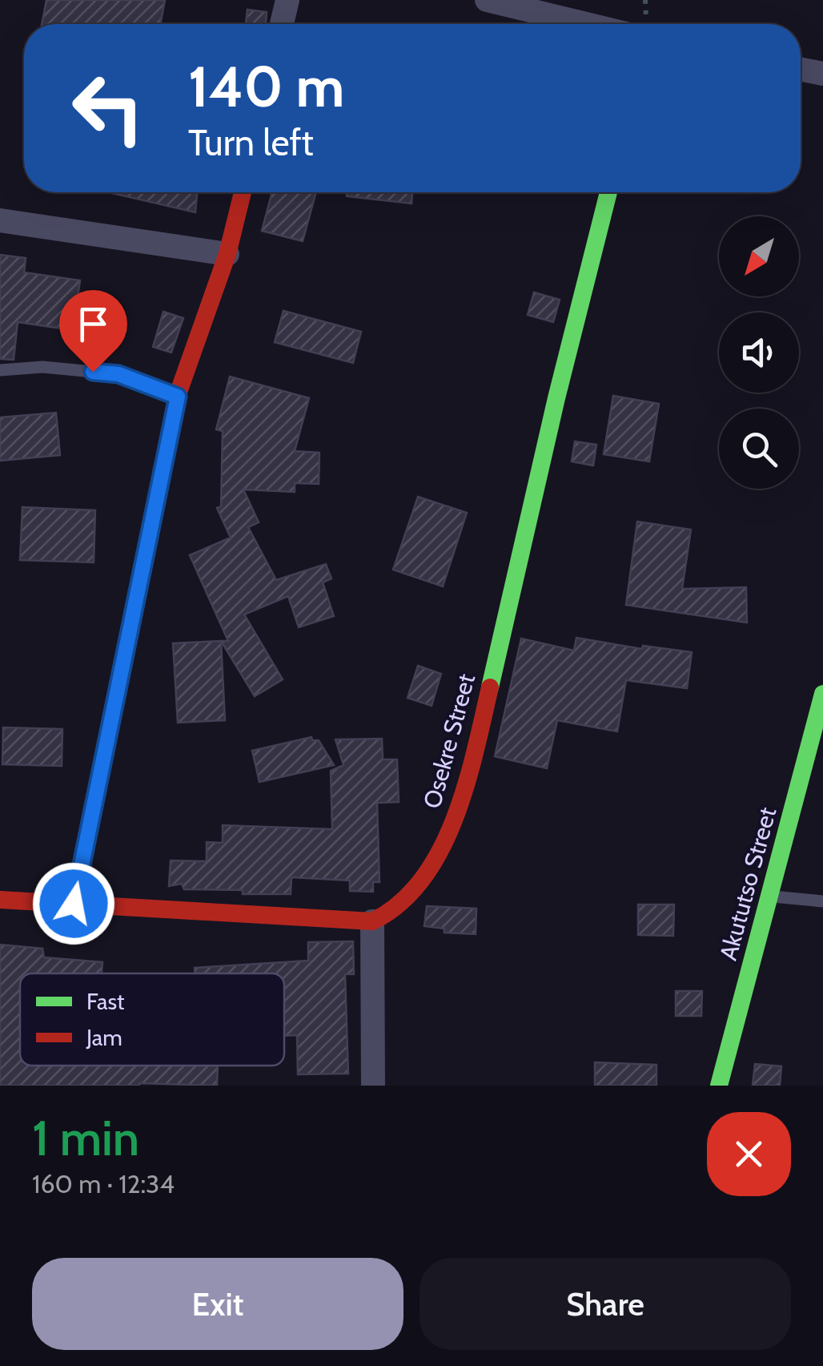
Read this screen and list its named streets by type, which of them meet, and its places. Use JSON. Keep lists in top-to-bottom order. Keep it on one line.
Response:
{"streets":{"street":["Osekre Street","Akututso Street"]},"legend":["Fast","Jam"],"north":"bottom left","page":{"turn":["140 m","Turn left"],"heading":["1 min","160 m · 12:34"],"buttons":["Exit","Share"]}}
